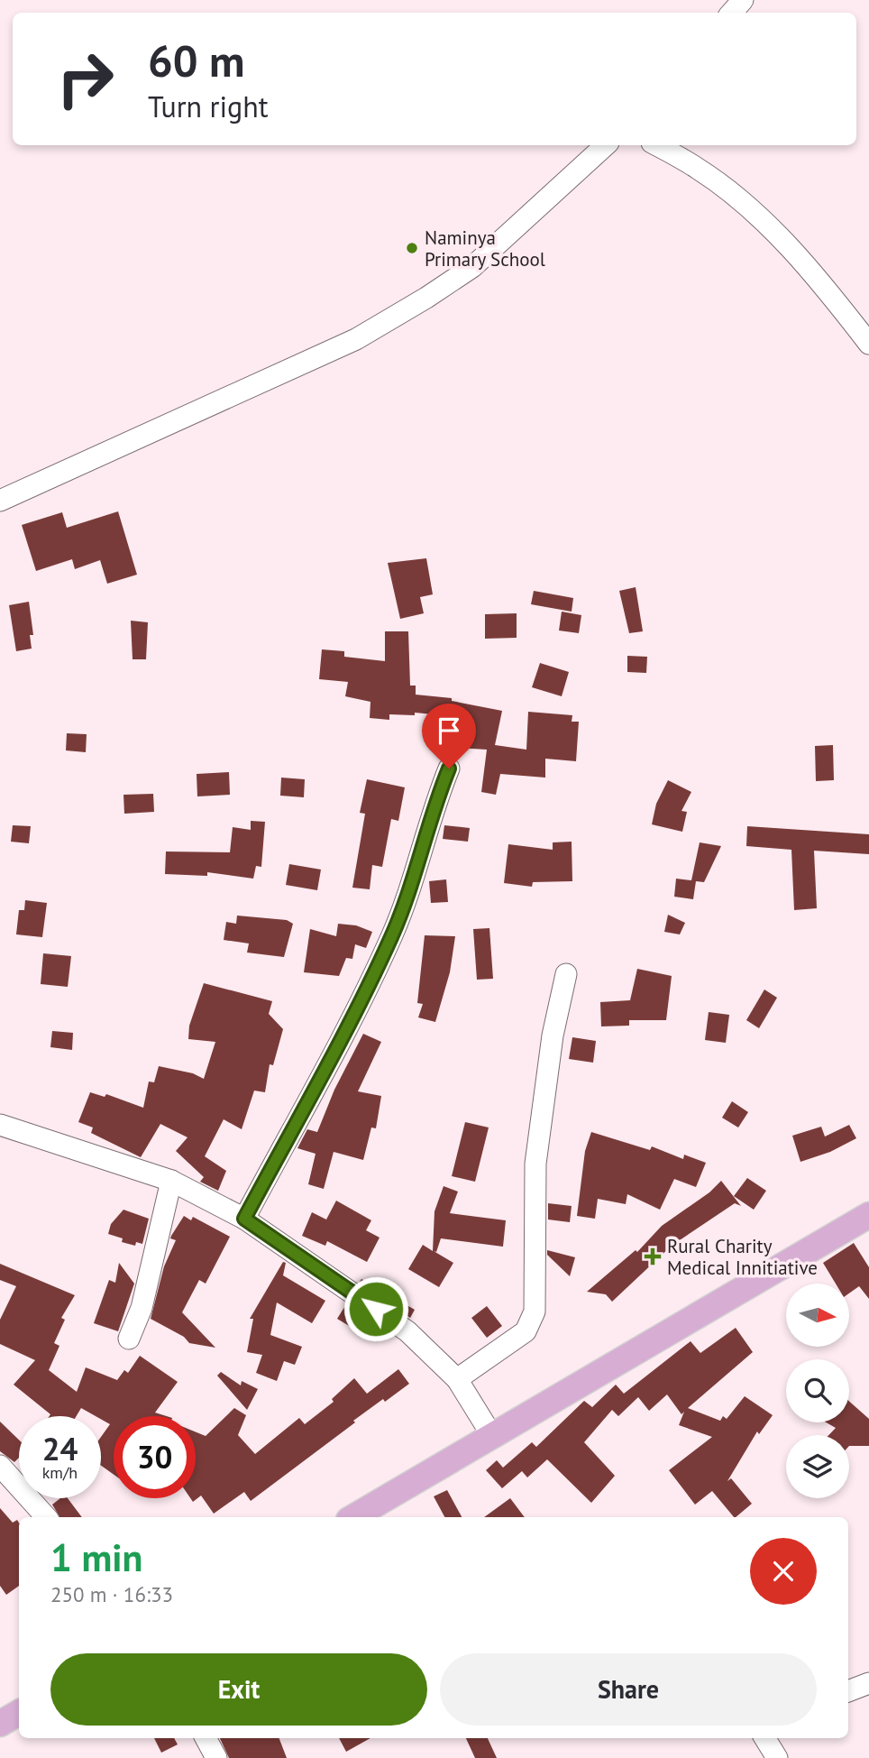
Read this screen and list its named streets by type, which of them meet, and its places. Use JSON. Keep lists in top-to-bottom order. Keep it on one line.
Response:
{"places":{"other":["Naminya Primary School"],"health":["Rural Charity Medical Innitiative"]},"north":"right","page":{"turn":["60 m","Turn right"],"speed":"24 km/h","limit":"30","heading":["1 min","250 m · 16:33"],"buttons":["Exit","Share"]}}
